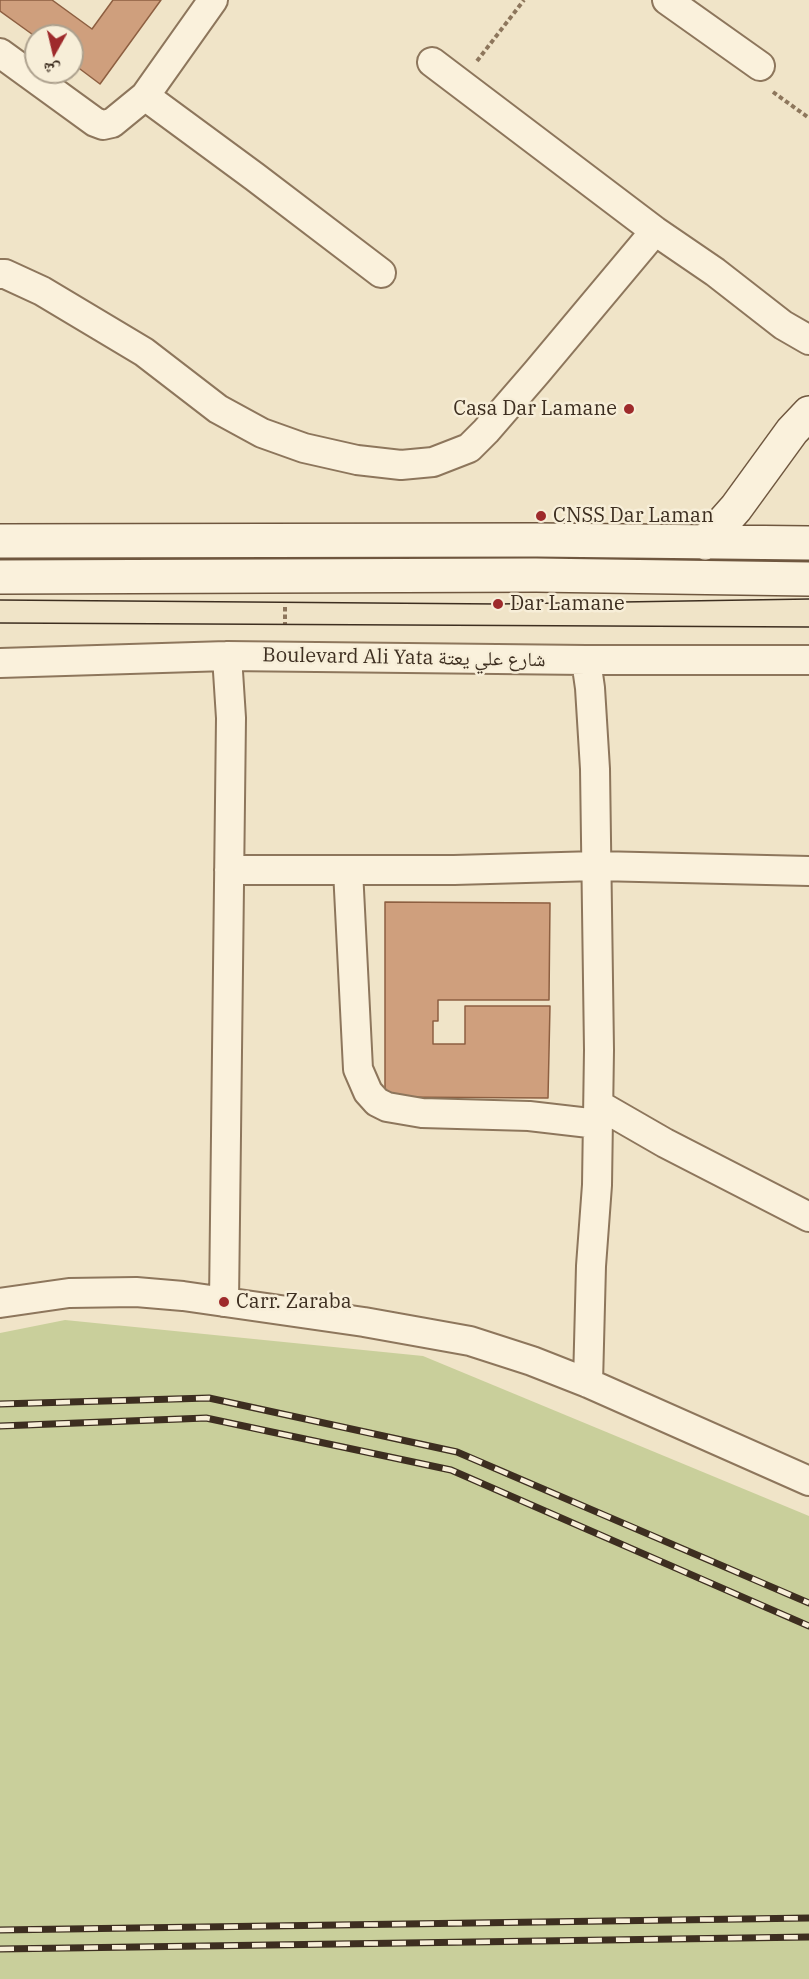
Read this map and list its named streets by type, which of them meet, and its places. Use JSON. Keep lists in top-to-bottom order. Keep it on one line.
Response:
{"streets":{"street":["Boulevard Ali Yata شارع علي يعتة"]},"places":["Casa Dar Lamane","CNSS Dar Laman","Dar Lamane","Carr. Zaraba"],"north":"bottom"}
